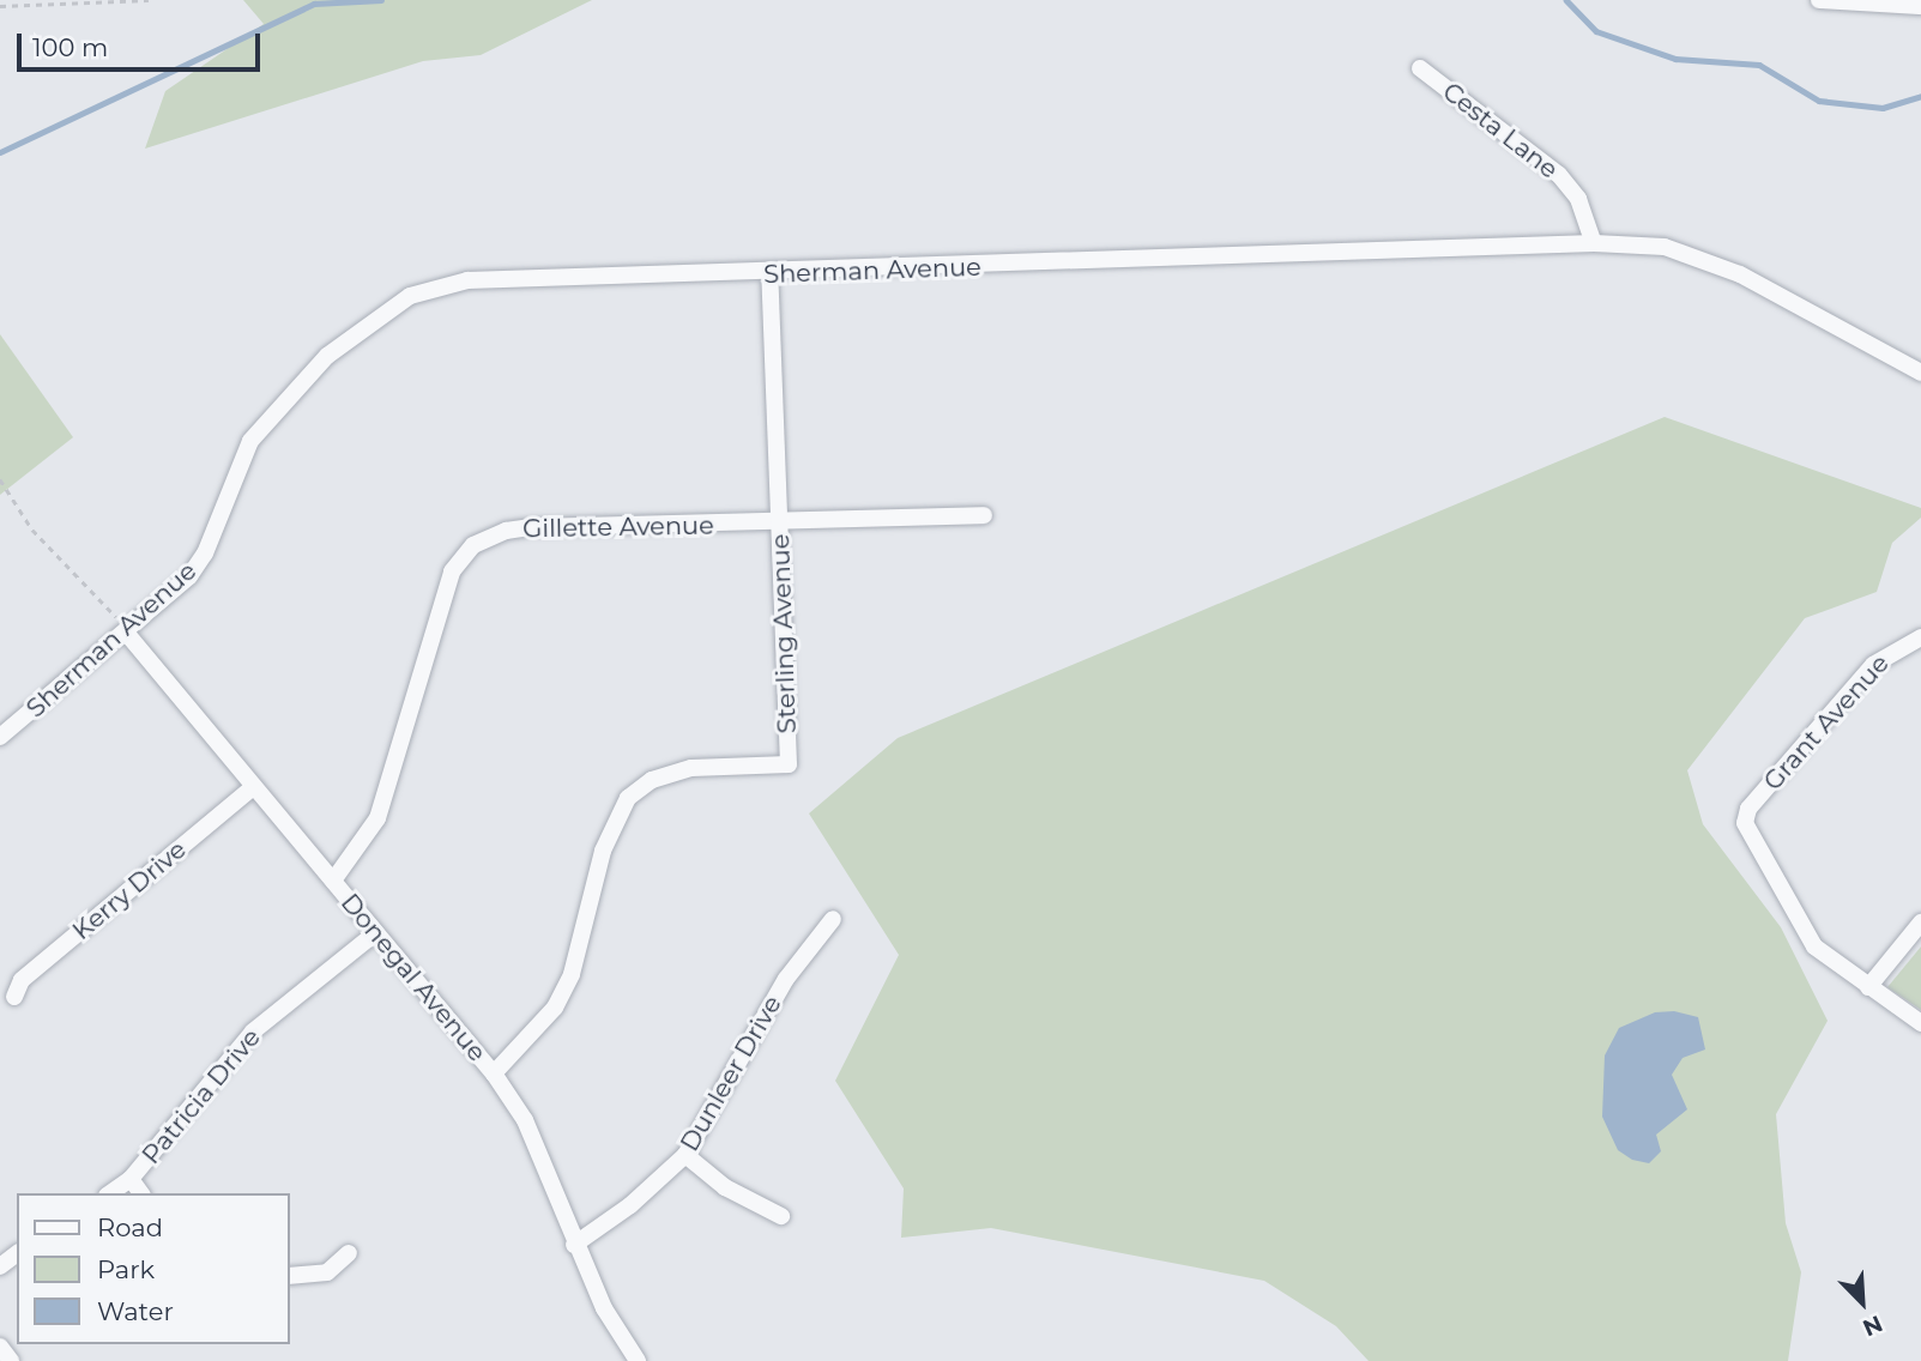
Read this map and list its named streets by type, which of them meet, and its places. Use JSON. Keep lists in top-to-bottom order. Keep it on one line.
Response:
{"streets":{"street":["Cesta Lane","Sherman Avenue","Gillette Avenue","Sterling Avenue","Grant Avenue","Kerry Drive","Donegal Avenue","Dunleer Drive","Patricia Drive"]},"crossings":[["Cesta Lane","Sherman Avenue"],["Sherman Avenue","Sterling Avenue"],["Sherman Avenue","Donegal Avenue"],["Gillette Avenue","Sterling Avenue"],["Gillette Avenue","Donegal Avenue"],["Sterling Avenue","Donegal Avenue"],["Kerry Drive","Donegal Avenue"],["Donegal Avenue","Dunleer Drive"],["Donegal Avenue","Patricia Drive"]],"legend":["Road","Park","Water"],"scale_bar":"100 m","north":"bottom right"}
